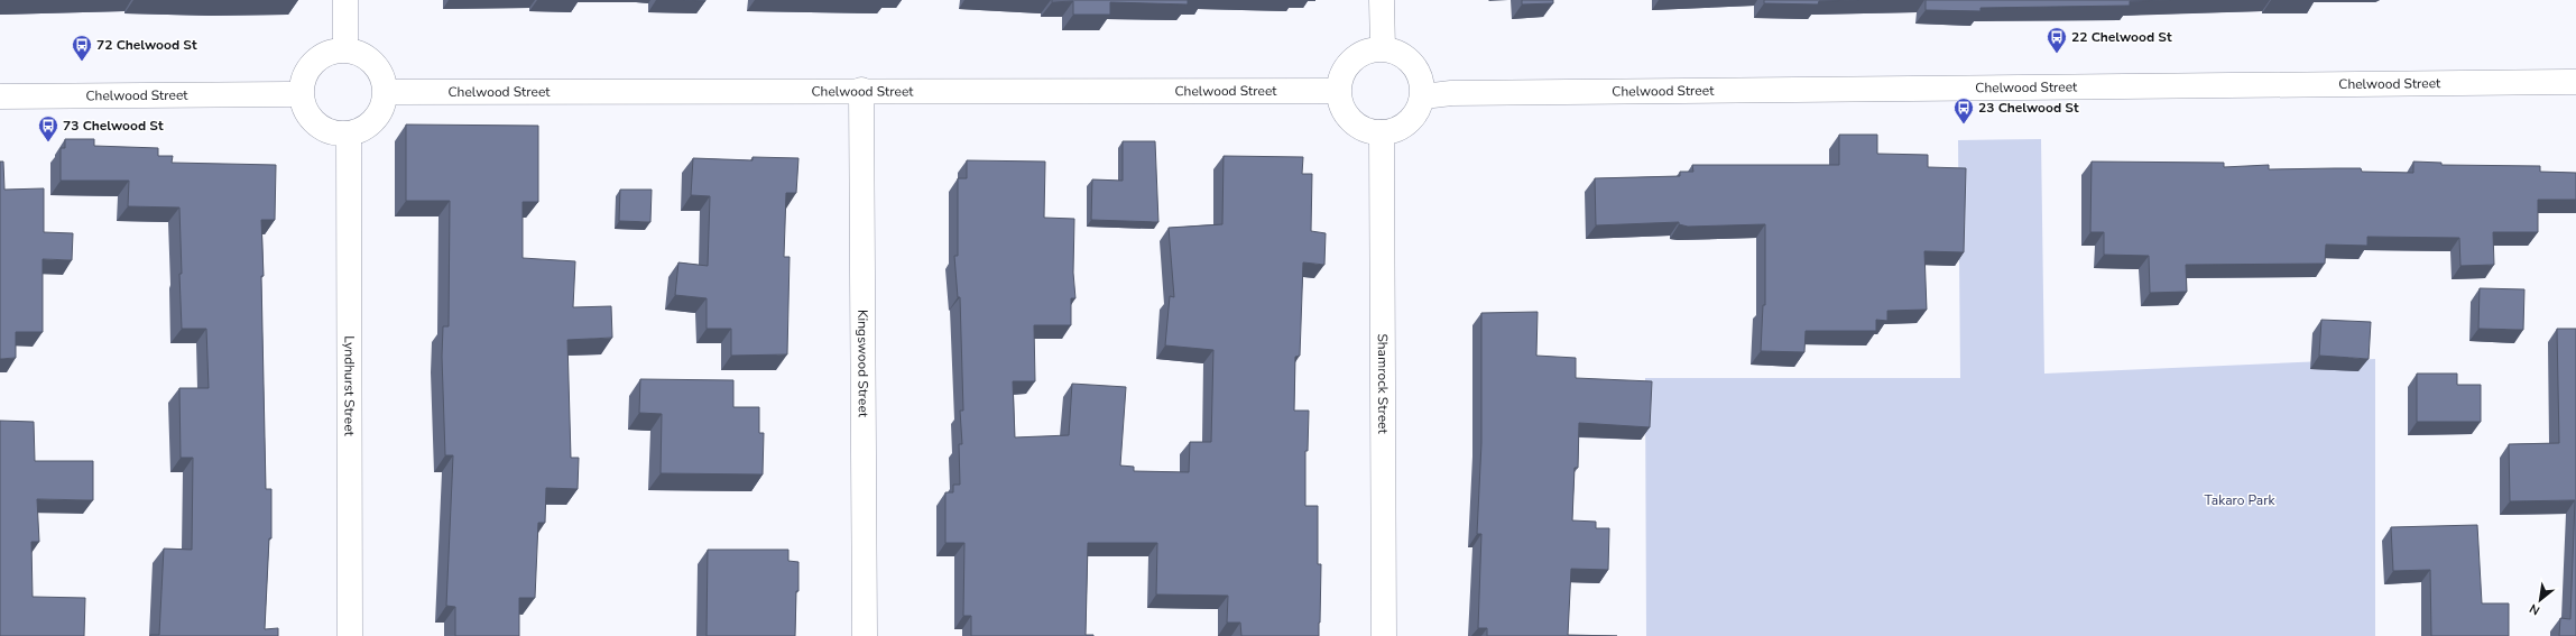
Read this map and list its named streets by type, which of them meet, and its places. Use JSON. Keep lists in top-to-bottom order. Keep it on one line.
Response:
{"streets":{"street":["Chelwood Street","Kingswood Street","Shamrock Street","Lyndhurst Street"]},"crossings":[["Chelwood Street","Kingswood Street"],["Chelwood Street","Shamrock Street"],["Chelwood Street","Lyndhurst Street"]],"parks":["Takaro Park"],"places":{"bus stop":["22 Chelwood St","72 Chelwood St","23 Chelwood St","73 Chelwood St"]},"north":"bottom left"}
